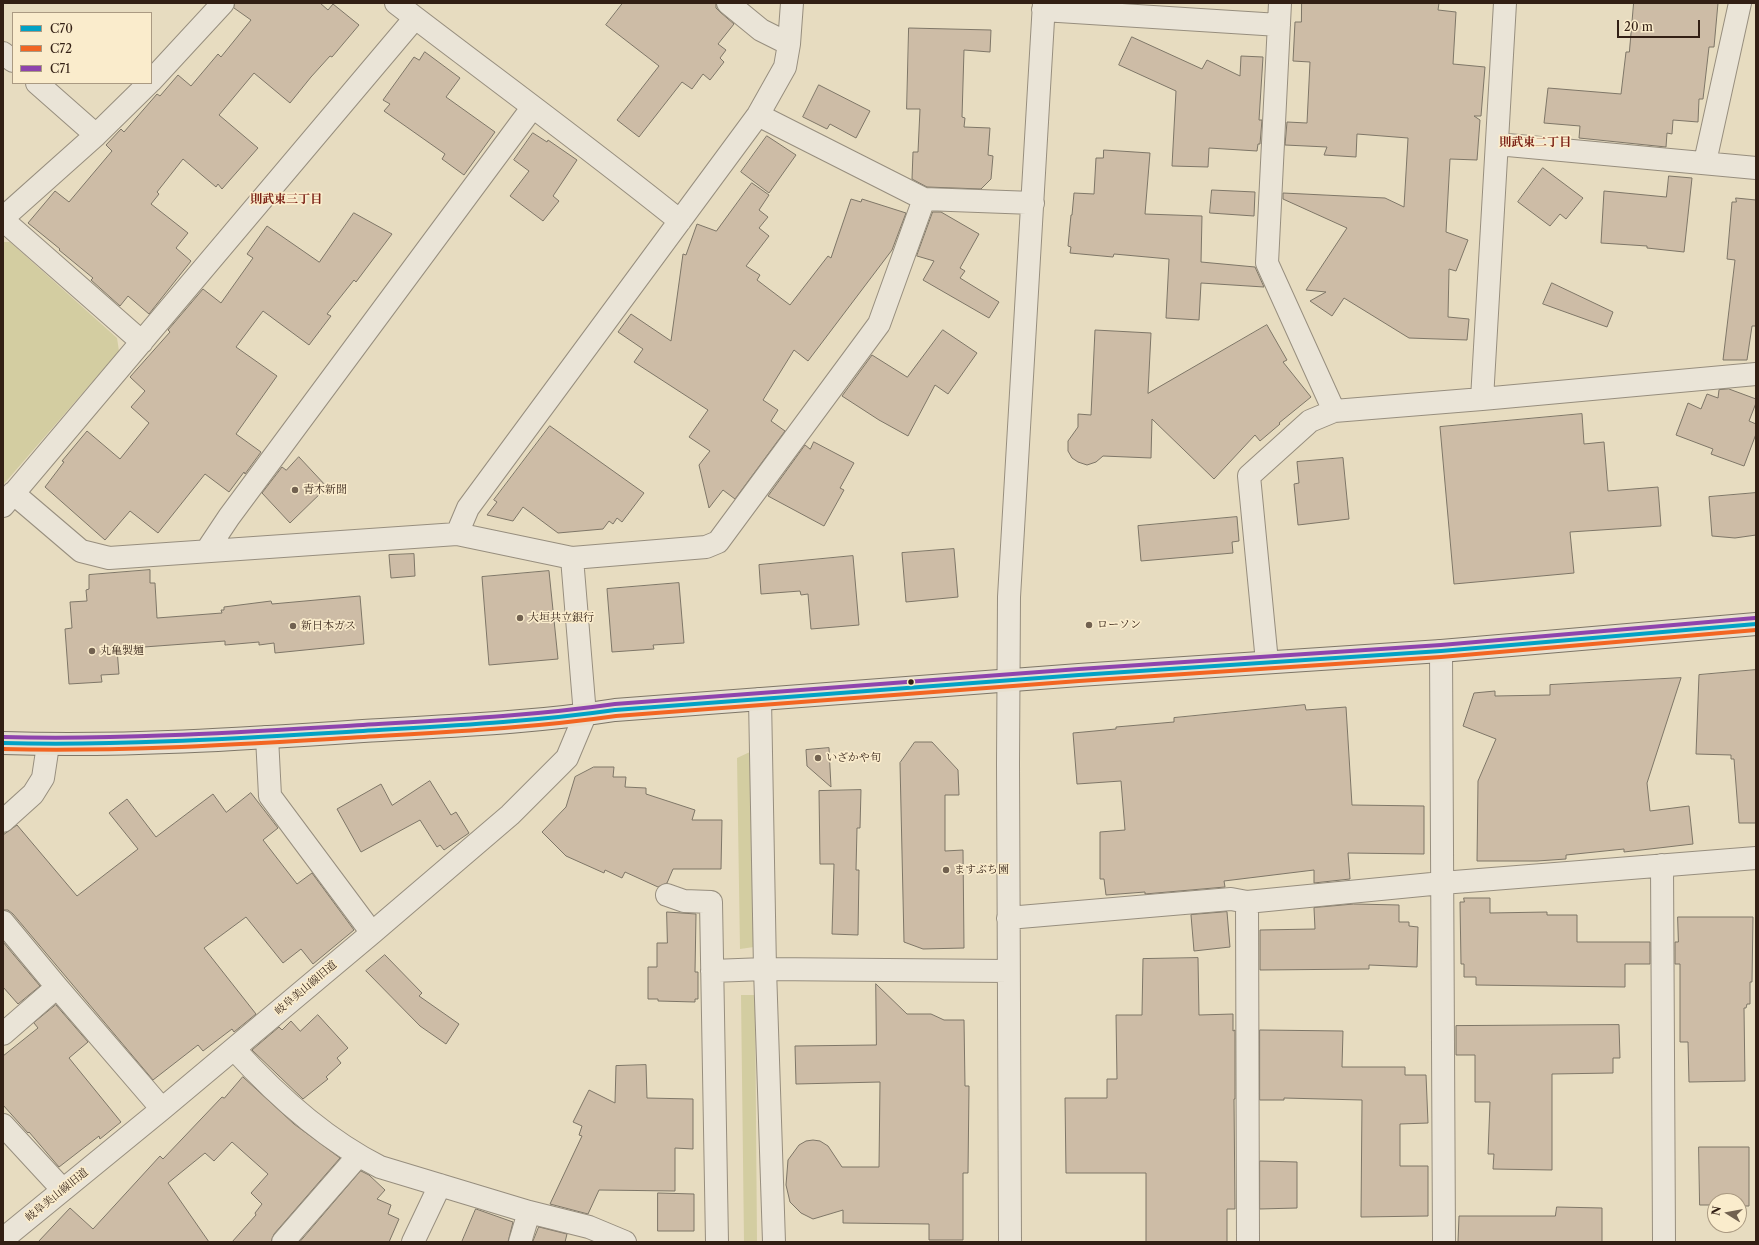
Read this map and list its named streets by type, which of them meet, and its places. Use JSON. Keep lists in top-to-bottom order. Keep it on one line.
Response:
{"streets":{"street":["岐阜美山線旧道"]},"districts":["則武東二丁目","則武東三丁目"],"places":["青木新聞","大垣共立銀行","ローソン","新日本ガス","丸亀製麺","いざかや旬","ますぶち園"],"lines":["transit line C71","transit line C70","transit line C72"],"legend":["C70","C72","C71"],"scale_bar":"20 m","north":"left"}
